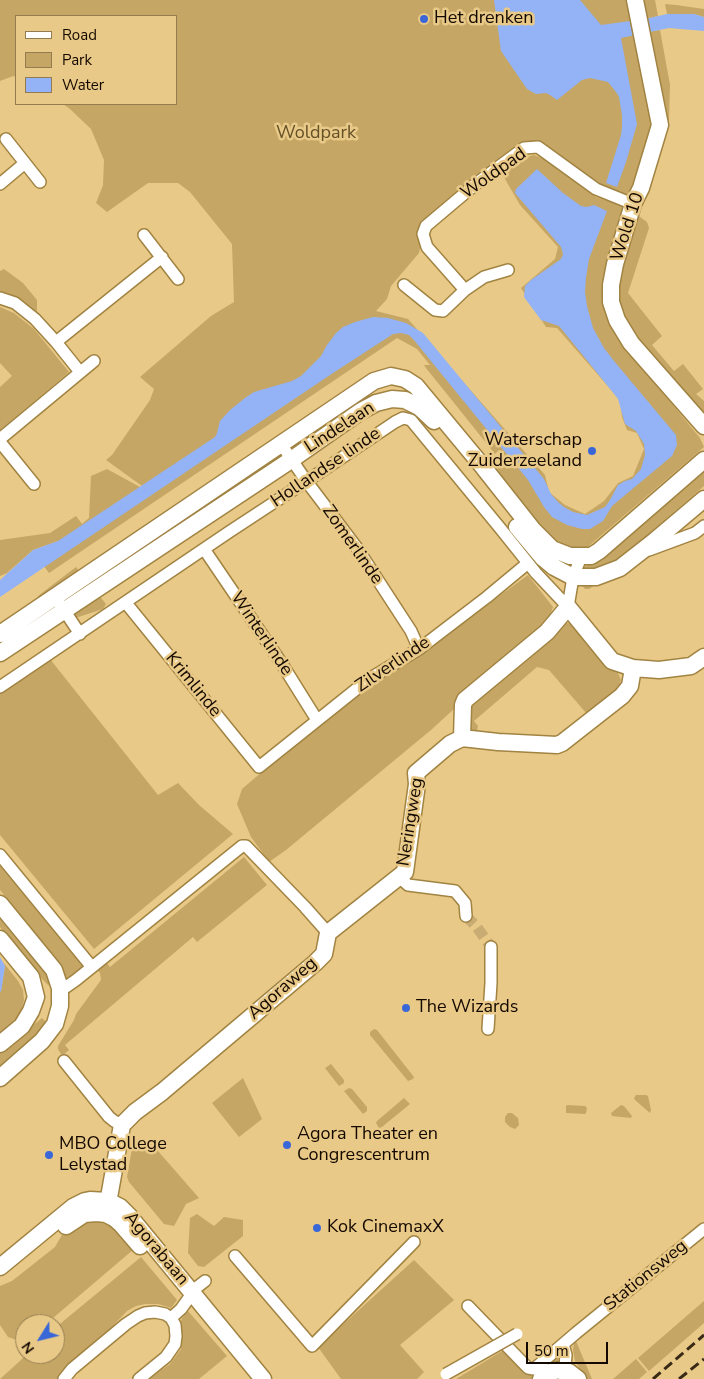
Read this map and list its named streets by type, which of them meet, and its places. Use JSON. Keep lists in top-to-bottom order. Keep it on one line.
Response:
{"streets":{"street":["Woldpad","Wold 10","Lindelaan","Hollandse linde","Zomerlinde","Winterlinde","Zilverlinde","Krimlinde","Neringweg","Agoraweg","Agorabaan","Stationsweg"]},"crossings":[["Woldpad","Wold 10"],["Lindelaan","Zomerlinde"],["Hollandse linde","Zomerlinde"],["Hollandse linde","Winterlinde"],["Hollandse linde","Zilverlinde"],["Hollandse linde","Krimlinde"],["Zomerlinde","Zilverlinde"],["Winterlinde","Zilverlinde"],["Zilverlinde","Krimlinde"],["Neringweg","Agoraweg"]],"parks":["Woldpark"],"places":["Het drenken","Waterschap Zuiderzeeland","The Wizards","Agora Theater en Congrescentrum","MBO College Lelystad","Kok CinemaxX"],"legend":["Road","Park","Water"],"scale_bar":"50 m","north":"bottom left"}
